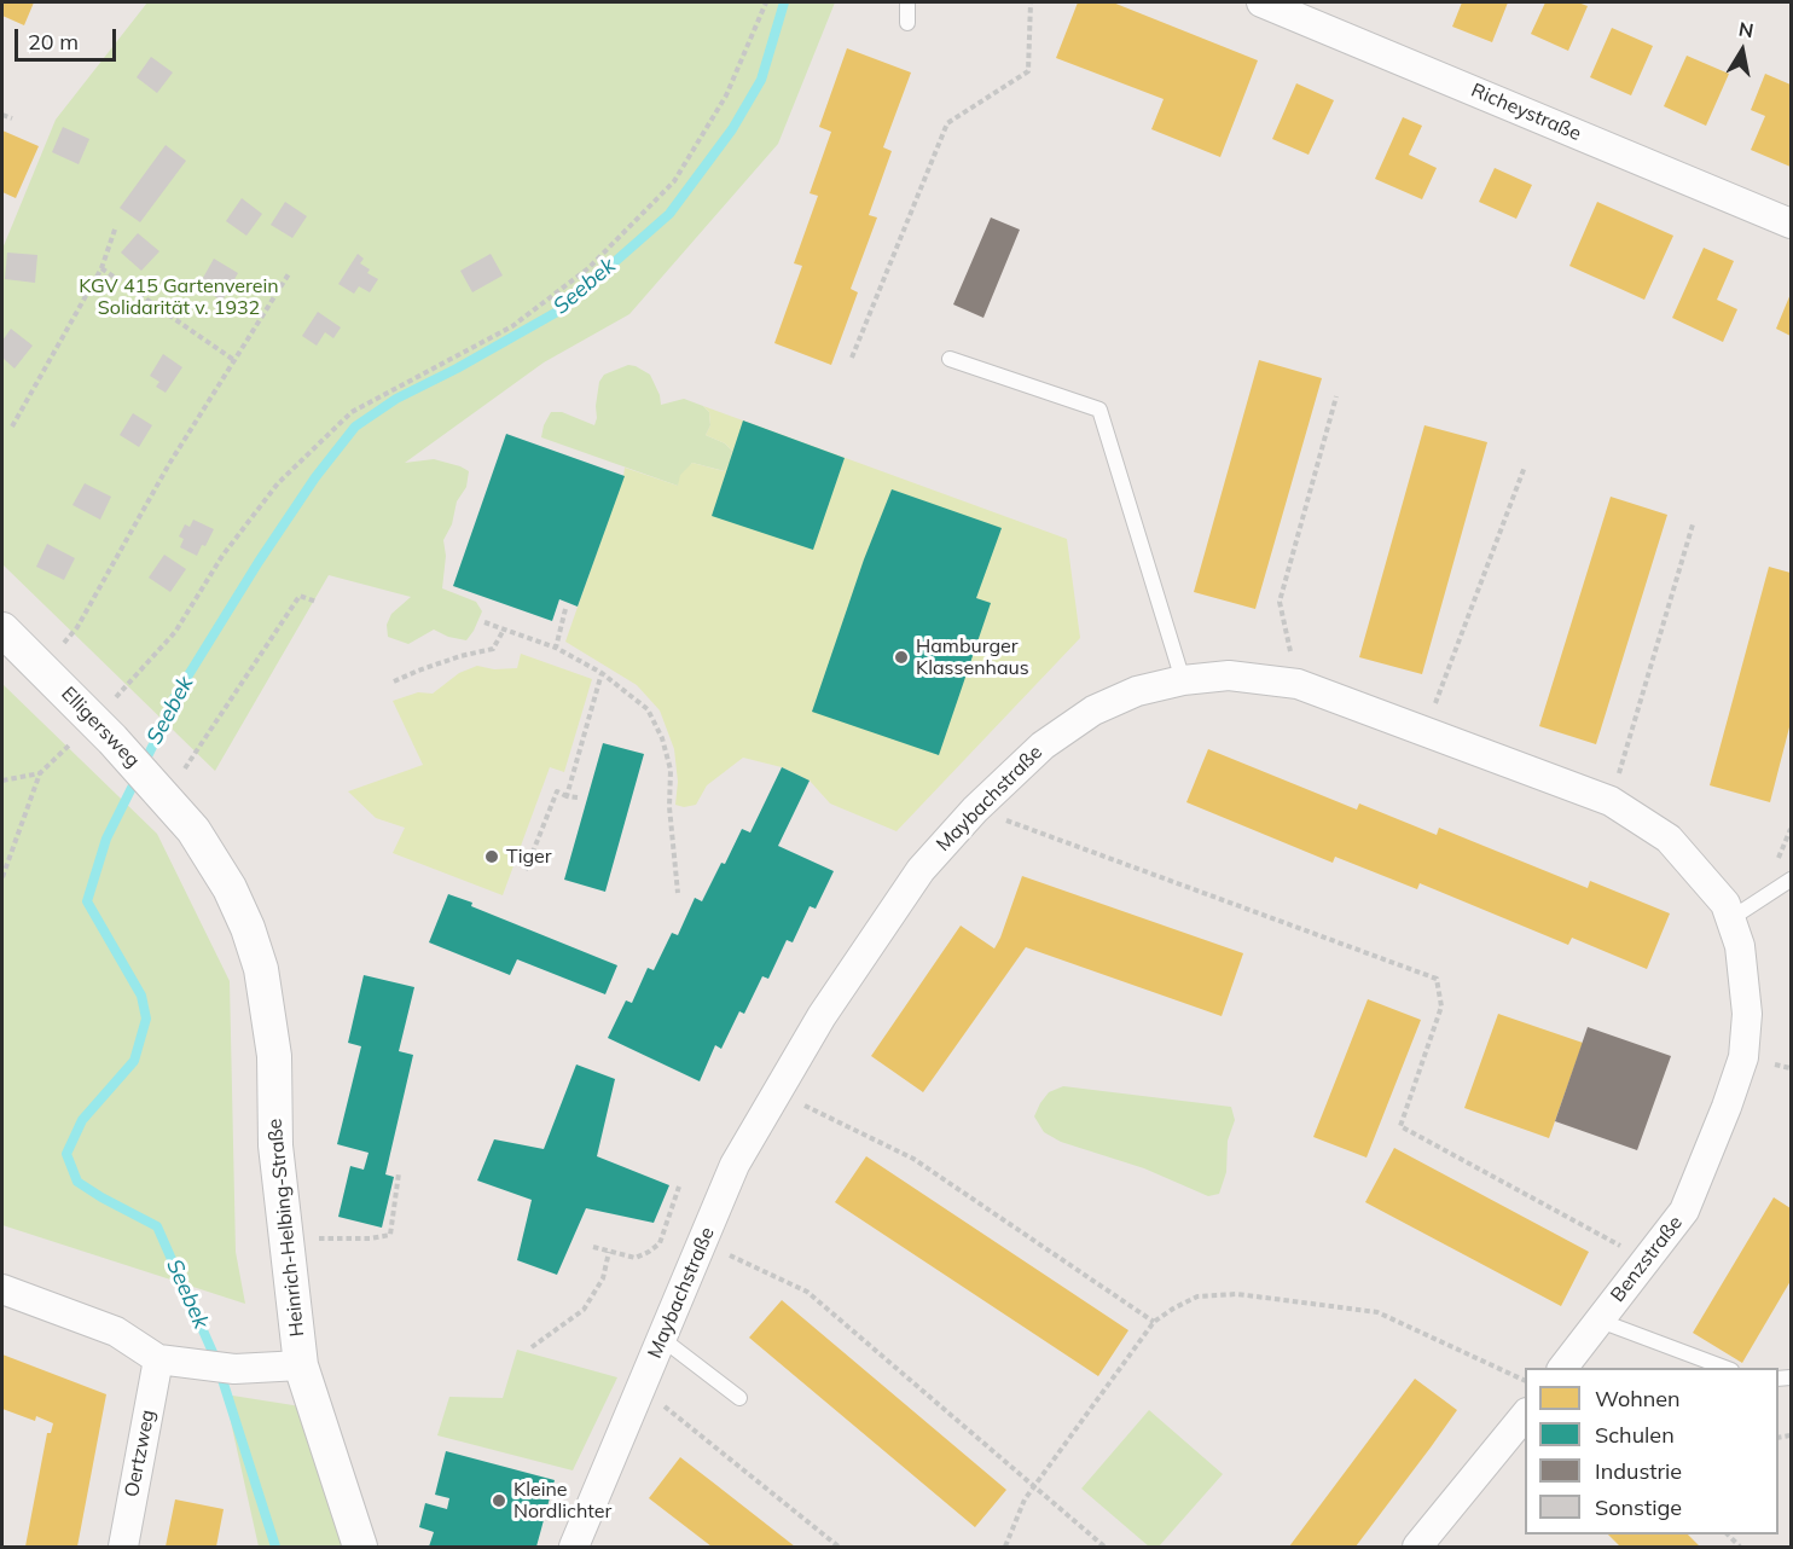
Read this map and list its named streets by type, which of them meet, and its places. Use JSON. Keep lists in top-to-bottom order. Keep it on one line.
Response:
{"streets":{"street":["Richeystraße","Elligersweg","Maybachstraße","Heinrich-Helbing-Straße","Benzstraße","Oertzweg"]},"crossings":[["Elligersweg","Heinrich-Helbing-Straße"],["Maybachstraße","Benzstraße"]],"water":["Seebek"],"parks":["KGV 415 Gartenverein Solidarität v. 1932"],"places":["Hamburger Klassenhaus","Tiger","Kleine Nordlichter"],"legend":["Wohnen","Schulen","Industrie","Sonstige"],"scale_bar":"20 m","north":"top"}
